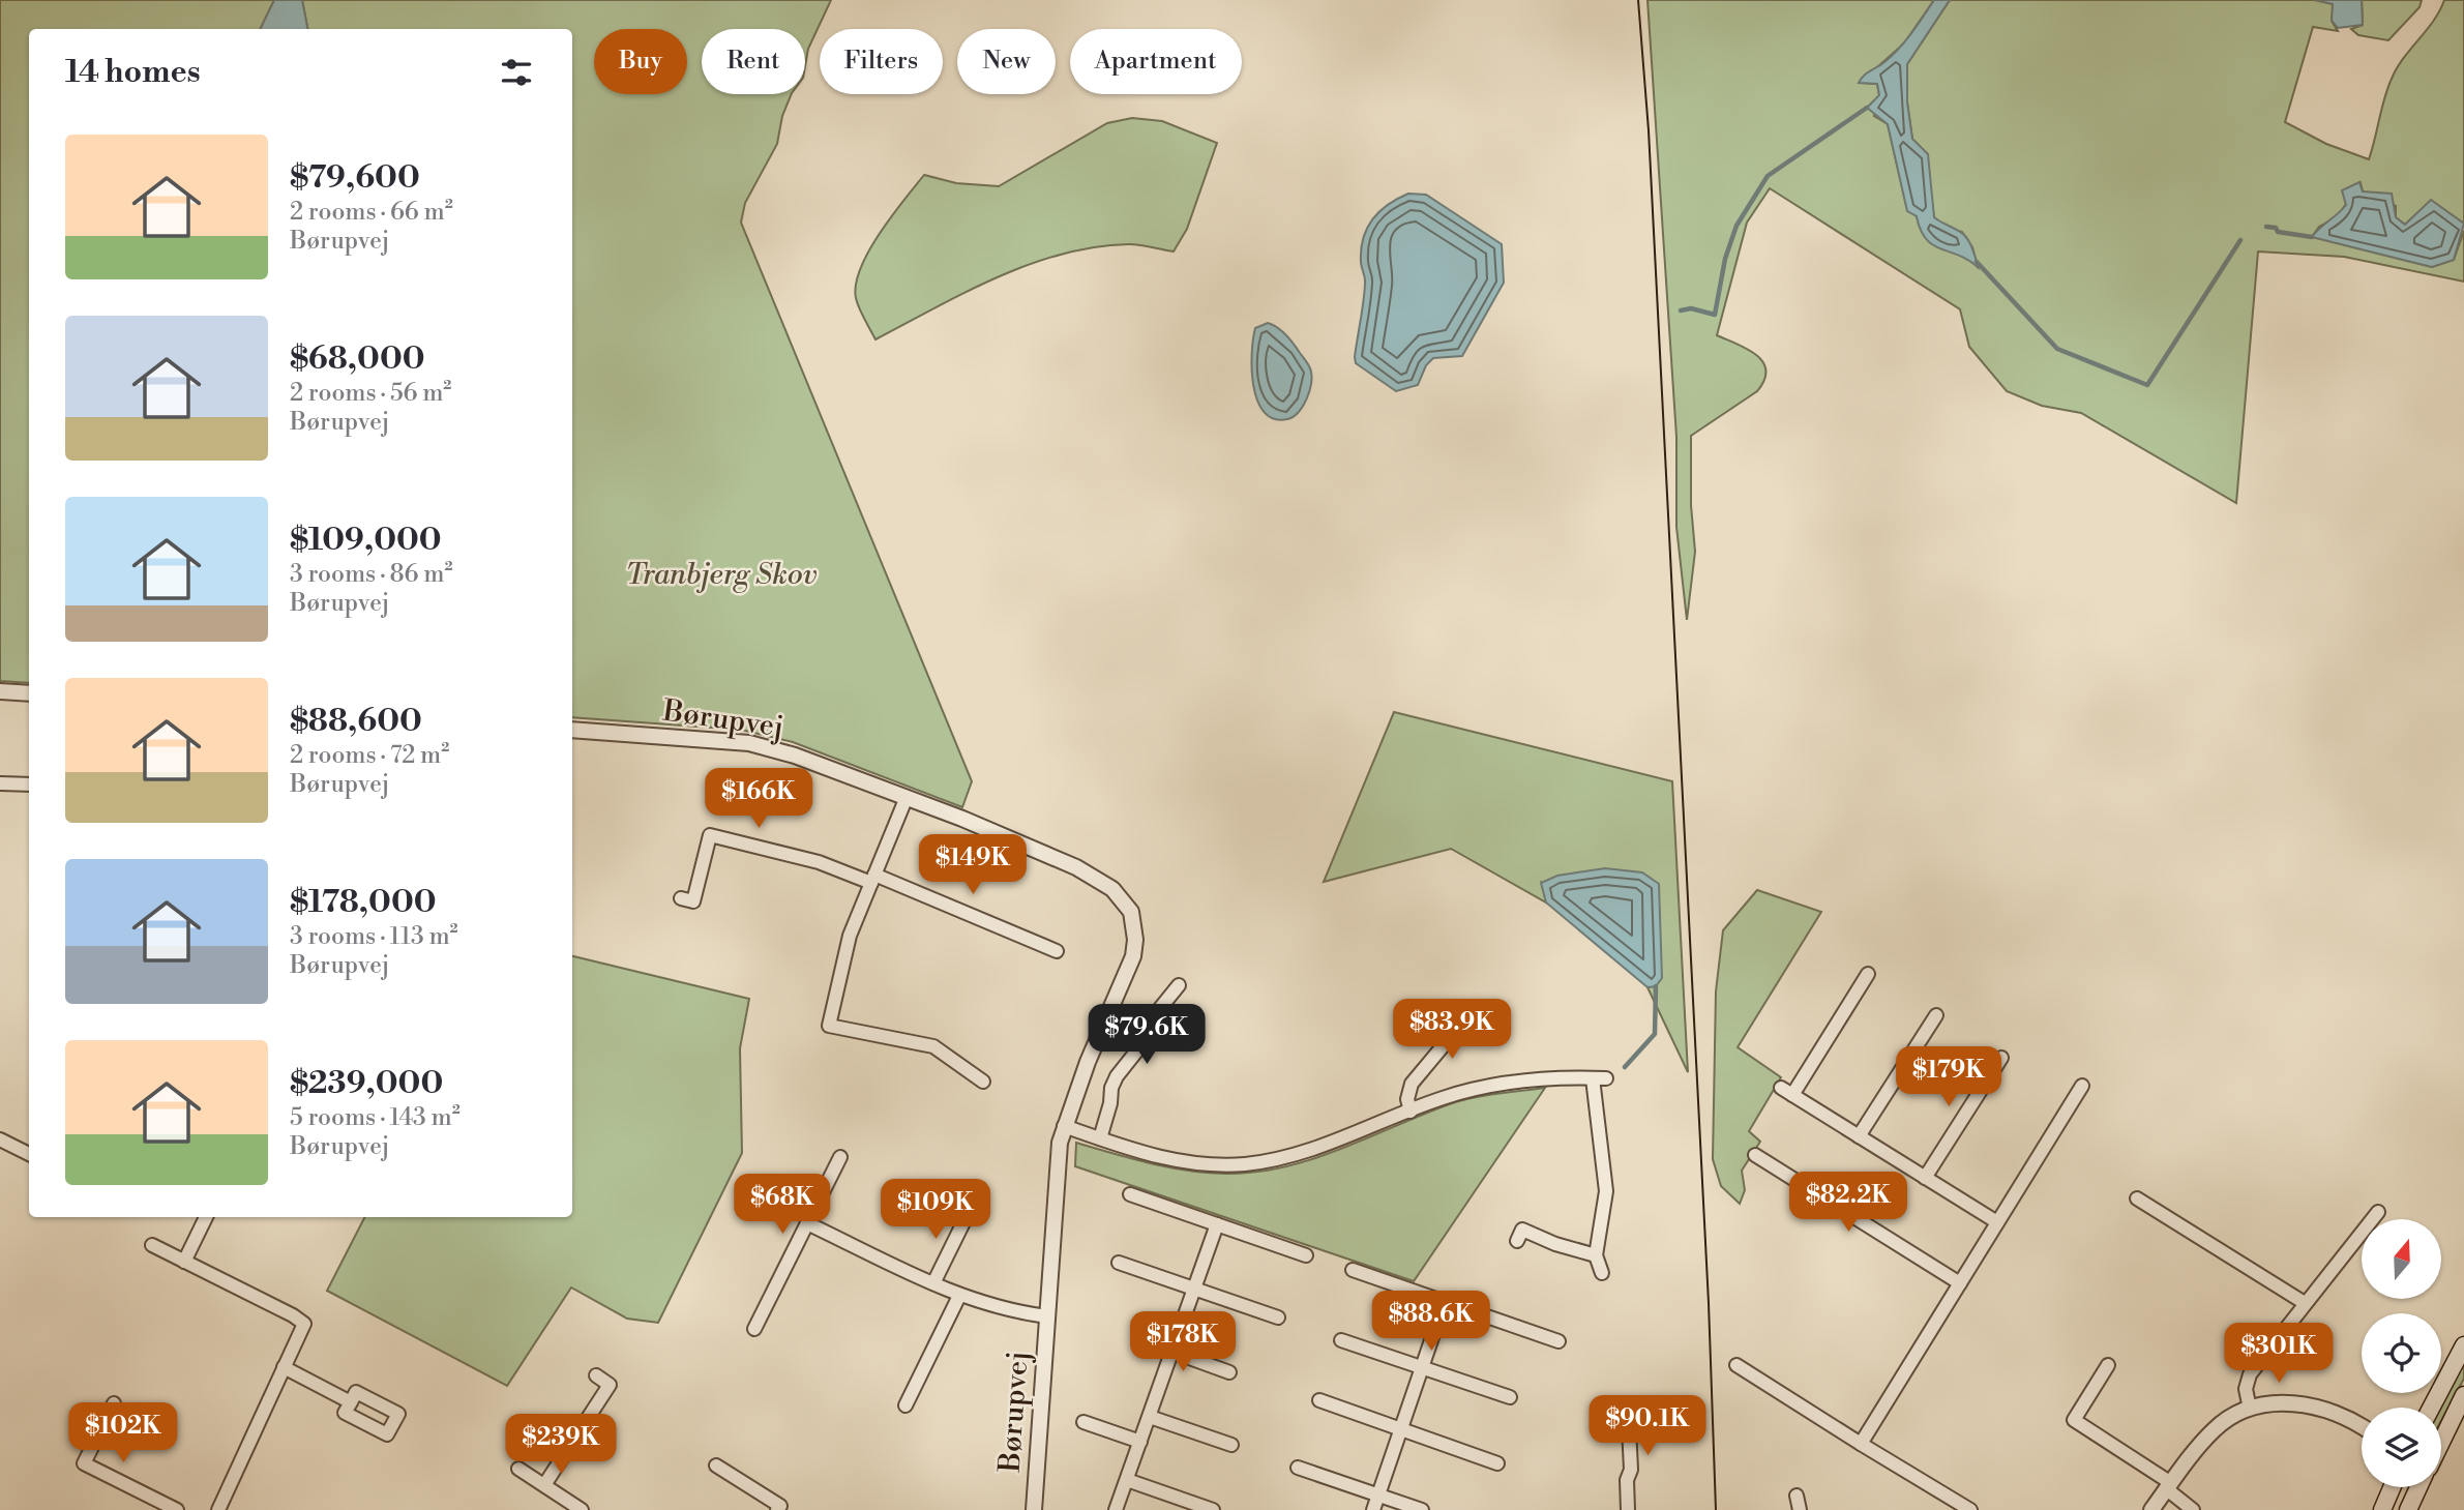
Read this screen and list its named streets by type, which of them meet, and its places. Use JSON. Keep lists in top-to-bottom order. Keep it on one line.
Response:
{"streets":{"street":["Børupvej"]},"parks":["Tranbjerg Skov"],"north":"top","page":{"chip":["Buy","Rent","Filters","New","Apartment"],"heading":"14 homes","list":[{"name":"$79,600","note":"2 rooms · 66 m² · Børupvej"},{"name":"$68,000","note":"2 rooms · 56 m² · Børupvej"},{"name":"$109,000","note":"3 rooms · 86 m² · Børupvej"},{"name":"$88,600","note":"2 rooms · 72 m² · Børupvej"},{"name":"$178,000","note":"3 rooms · 113 m² · Børupvej"},{"name":"$239,000","note":"5 rooms · 143 m² · Børupvej"}],"price":["$166K","$149K","$83.9K","$79.6K","$179K","$82.2K","$68K","$109K","$88.6K","$178K","$301K","$90.1K","$102K","$239K"]}}
